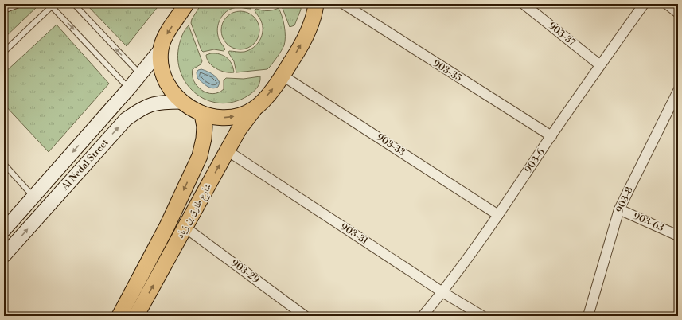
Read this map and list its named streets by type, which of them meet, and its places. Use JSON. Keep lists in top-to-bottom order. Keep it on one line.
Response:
{"streets":{"main road":["Al Nedal Street","شارع طارق بن زياد"],"street":["903-37","903-35","903-33","903-6","903-8","903-63","903-31","903-29"]},"crossings":[["903-37","903-6"],["903-35","903-6"],["903-33","903-6"],["903-33","شارع طارق بن زياد"],["903-6","903-31"],["903-8","903-63"],["شارع طارق بن زياد","903-31"],["شارع طارق بن زياد","903-29"]]}
